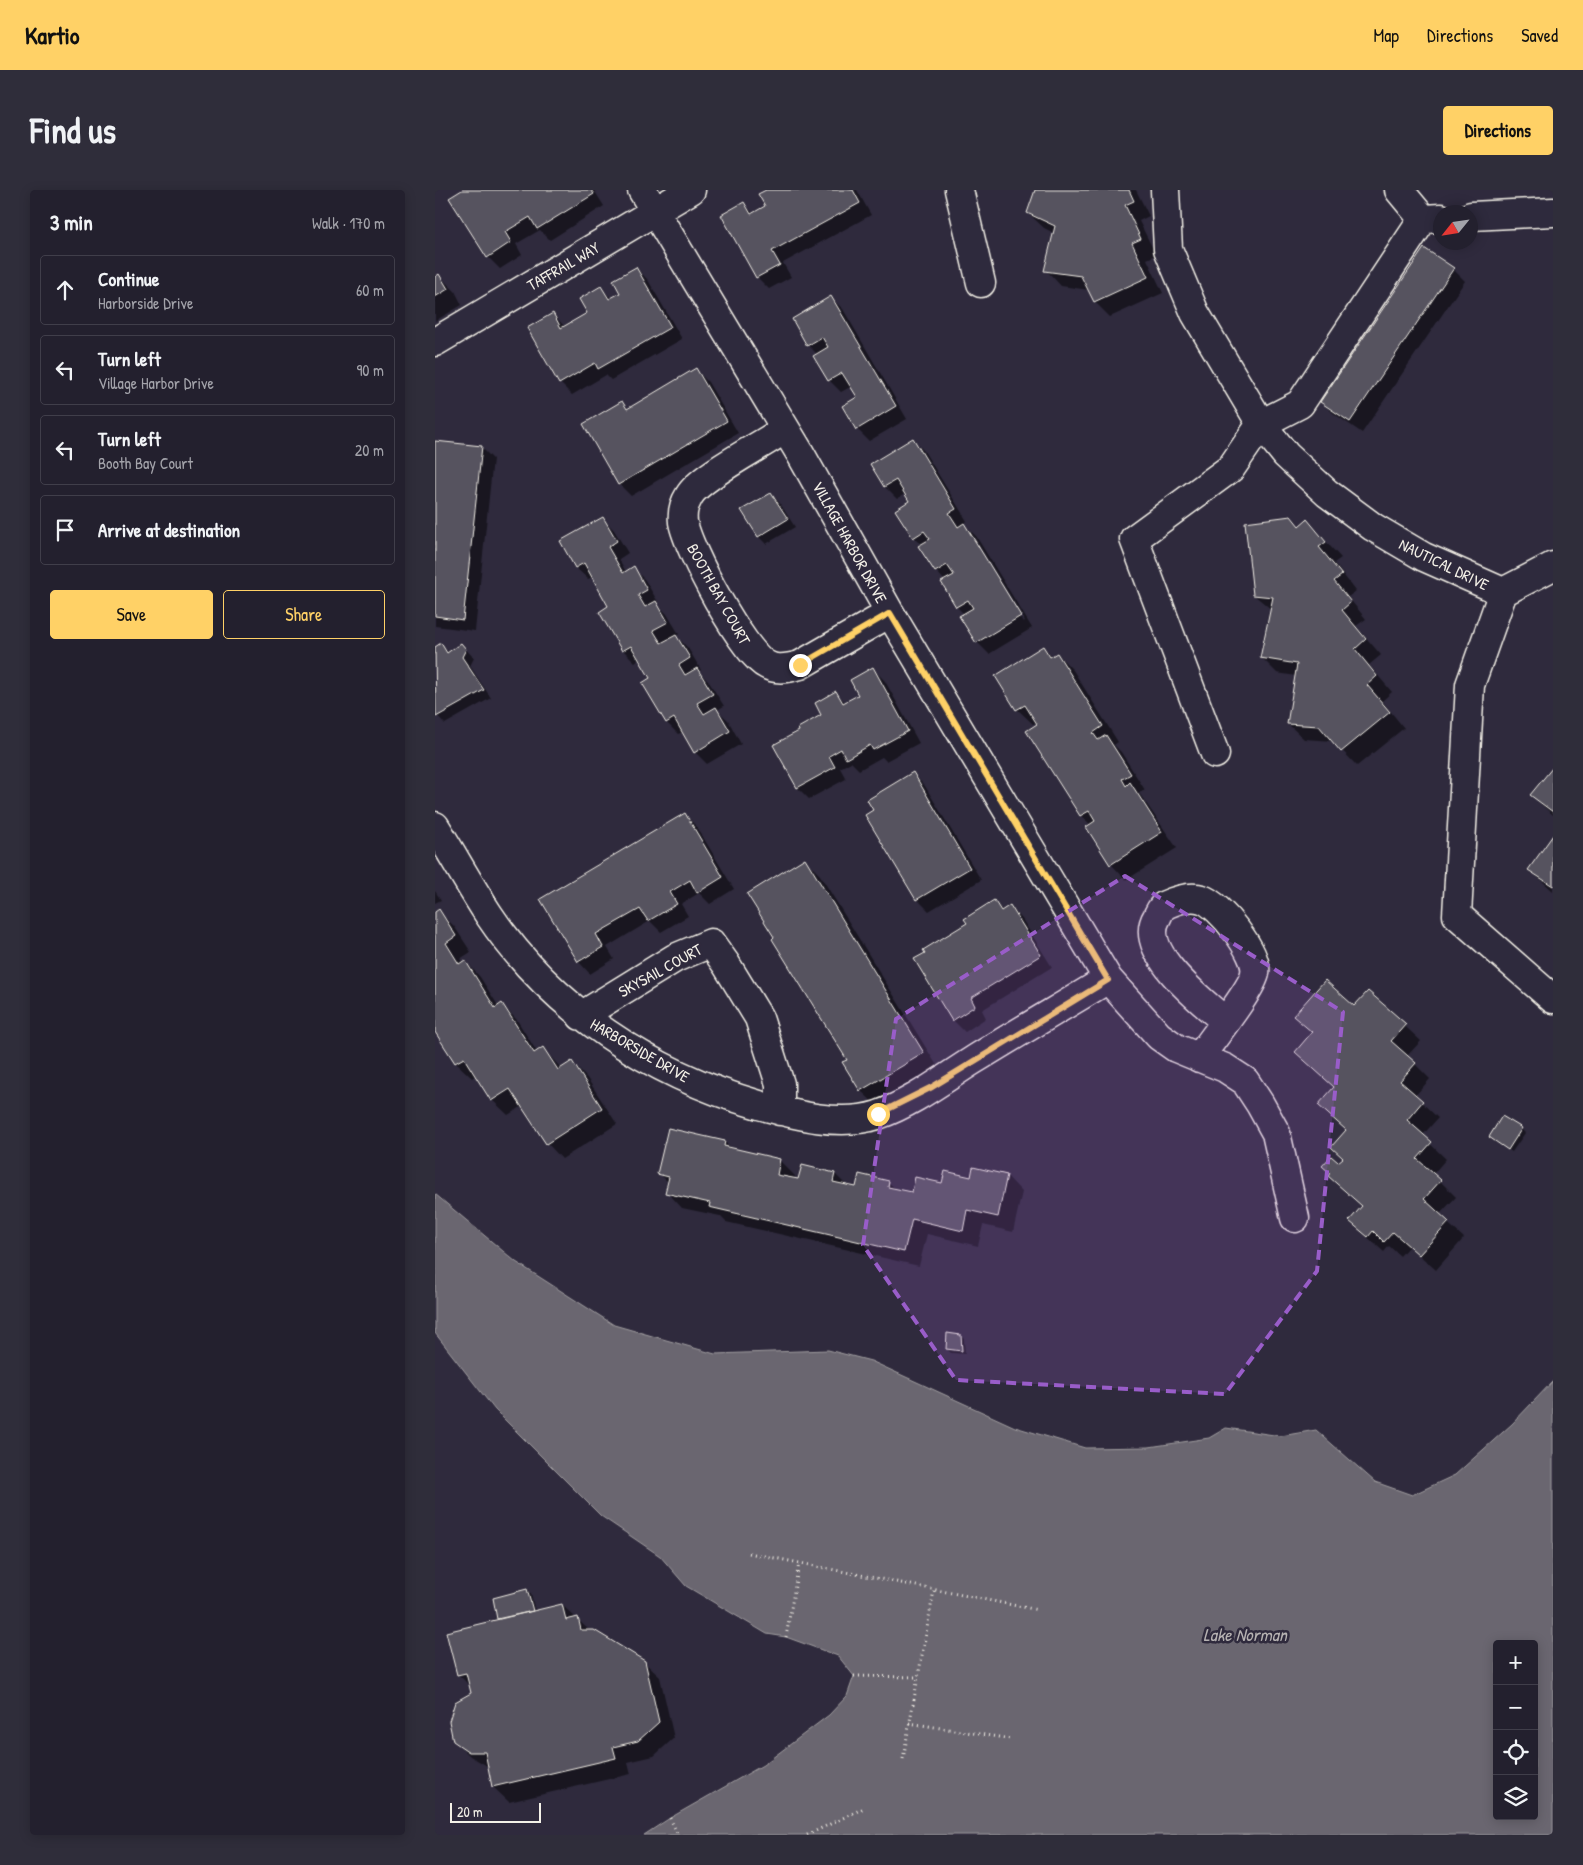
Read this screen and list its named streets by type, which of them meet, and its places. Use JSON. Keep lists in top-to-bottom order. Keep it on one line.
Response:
{"streets":{"street":["TAFFRAIL WAY","VILLAGE HARBOR DRIVE","NAUTICAL DRIVE","BOOTH BAY COURT","SKYSAIL COURT","HARBORSIDE DRIVE"]},"crossings":[["TAFFRAIL WAY","VILLAGE HARBOR DRIVE"],["VILLAGE HARBOR DRIVE","BOOTH BAY COURT"],["VILLAGE HARBOR DRIVE","HARBORSIDE DRIVE"],["SKYSAIL COURT","HARBORSIDE DRIVE"]],"water":["Lake Norman"],"scale_bar":"20 m","north":"bottom left","page":{"header":"Kartio","nav":["Map","Directions","Saved"],"buttons":["Directions",["Save","Share"]],"title":"Find us","heading":["3 min","Walk · 170 m"],"list":[["Continue","Harborside Drive","60 m"],["Turn left","Village Harbor Drive","90 m"],["Turn left","Booth Bay Court","20 m"],"Arrive at destination"],"map_buttons":["+","−"],"scale":"20 m"}}
